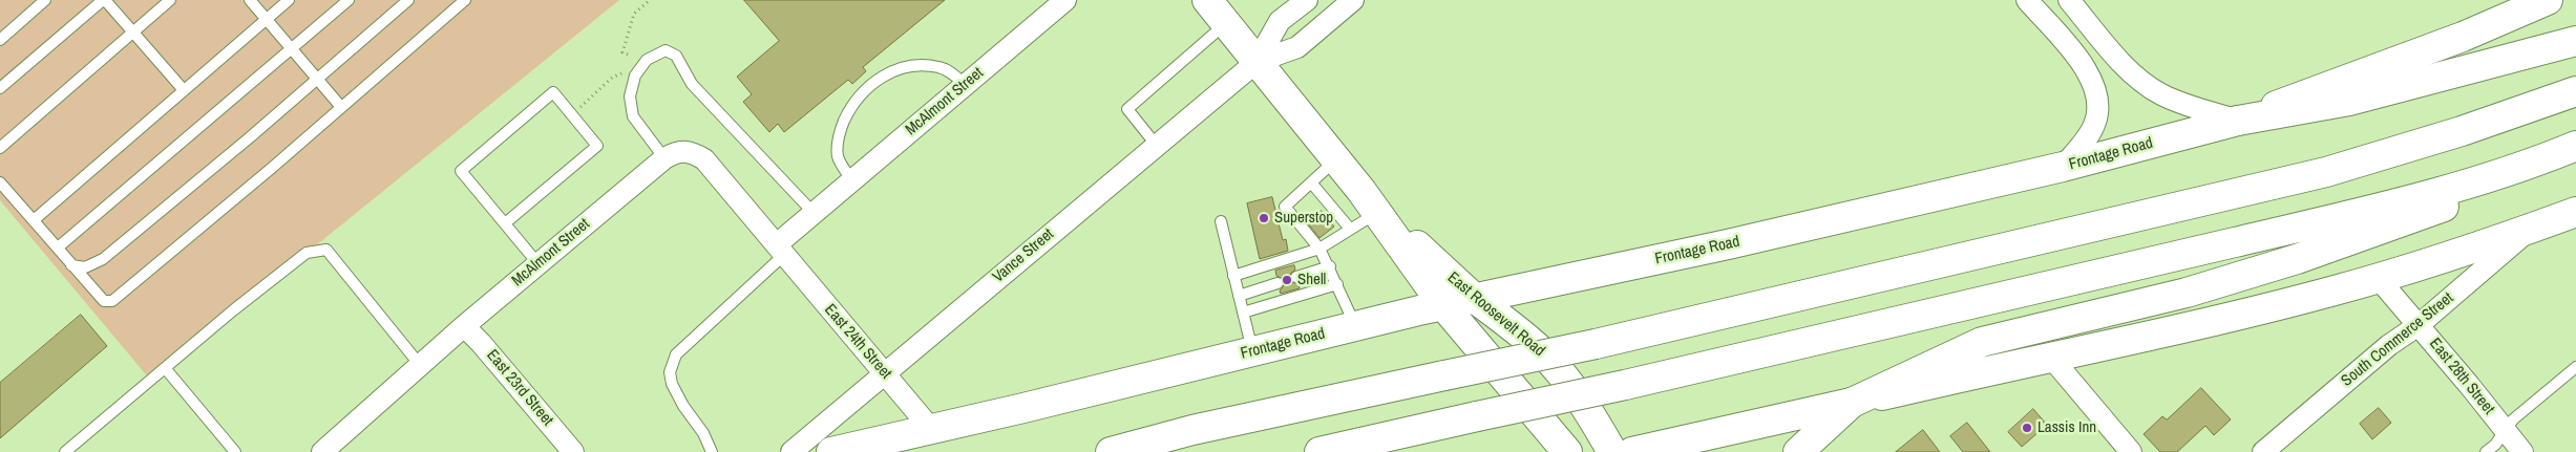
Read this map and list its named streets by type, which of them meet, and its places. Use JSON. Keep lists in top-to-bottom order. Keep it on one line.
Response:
{"streets":{"main road":["Frontage Road","East Roosevelt Road"],"street":["McAlmont Street","Vance Street","South Commerce Street","East 24th Street","East 28th Street","East 23rd Street"]},"crossings":[["McAlmont Street","East 24th Street"],["McAlmont Street","East 23rd Street"],["Frontage Road","East Roosevelt Road"],["Frontage Road","East 24th Street"],["Vance Street","East Roosevelt Road"],["Vance Street","East 24th Street"],["South Commerce Street","East 28th Street"]],"places":["Superstop","Shell","Lassis Inn"]}
